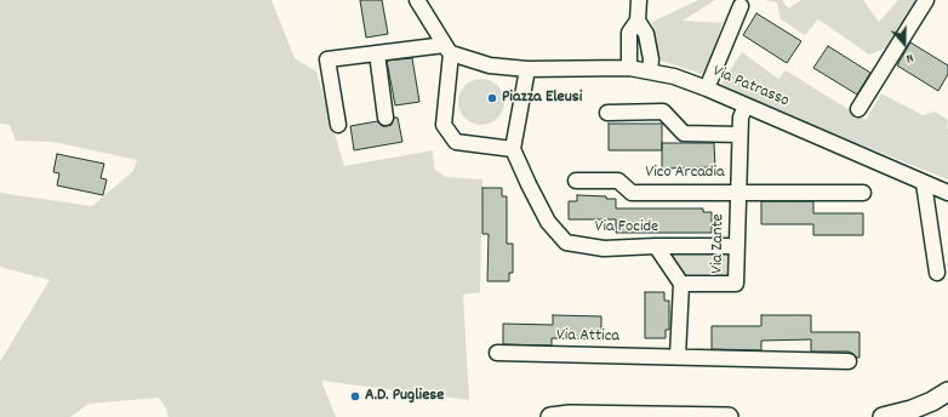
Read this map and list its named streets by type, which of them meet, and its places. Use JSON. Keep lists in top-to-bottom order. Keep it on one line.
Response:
{"streets":{"street":["Via Patrasso","Vico Arcadia","Via Focide","Via Zante","Via Attica"]},"crossings":[["Via Patrasso","Via Zante"],["Vico Arcadia","Via Zante"],["Via Focide","Via Zante"]],"places":["Piazza Eleusi","A.D. Pugliese"],"north":"bottom"}
